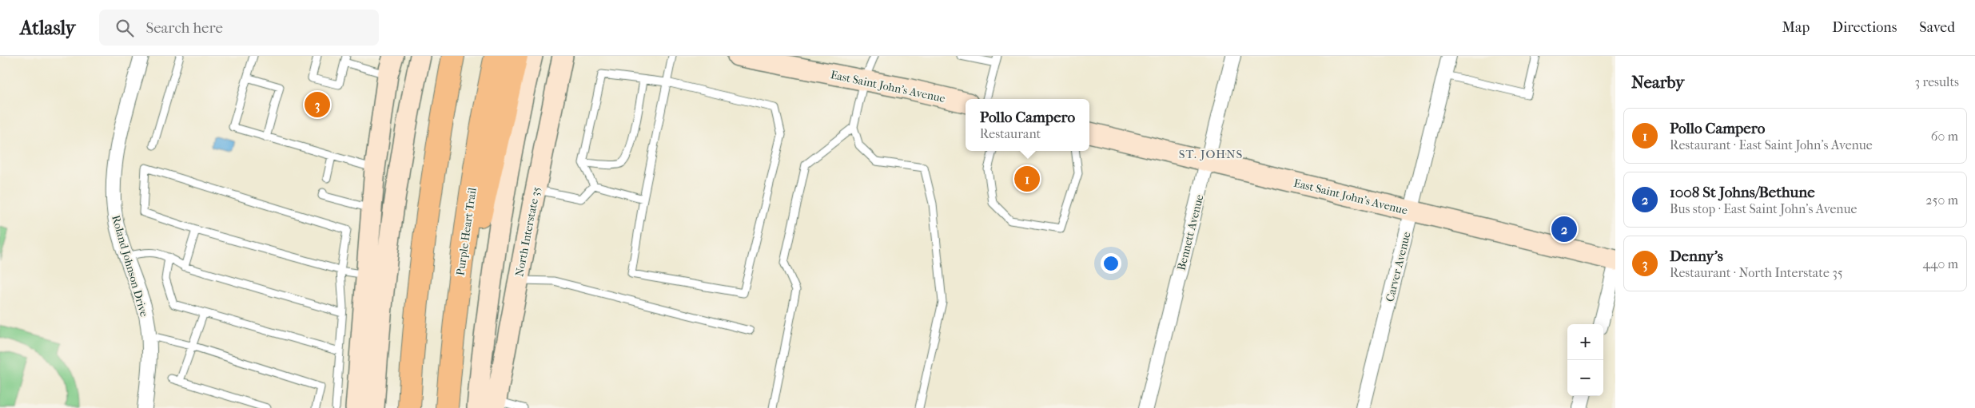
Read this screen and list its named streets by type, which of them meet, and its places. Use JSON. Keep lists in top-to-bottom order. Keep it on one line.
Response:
{"streets":{"highway":["Purple Heart Trail"],"main road":["East Saint John's Avenue","North Interstate 35"],"street":["Bennett Avenue","Roland Johnson Drive","Carver Avenue"]},"crossings":[["East Saint John's Avenue","Bennett Avenue"],["East Saint John's Avenue","Carver Avenue"]],"districts":["ST. JOHNS"],"page":{"header":"Atlasly","search":"Search here","nav":["Map","Directions","Saved"],"heading":["Nearby","3 results"],"pins":["3","1","2"],"popup":["Pollo Campero","Restaurant"],"list":[{"mark":"1","name":"Pollo Campero","note":"Restaurant · East Saint John's Avenue","value":"60 m"},{"mark":"2","name":"1008 St Johns/Bethune","note":"Bus stop · East Saint John's Avenue","value":"250 m"},{"mark":"3","name":"Denny's","note":"Restaurant · North Interstate 35","value":"440 m"}],"map_buttons":["+","−"]}}
